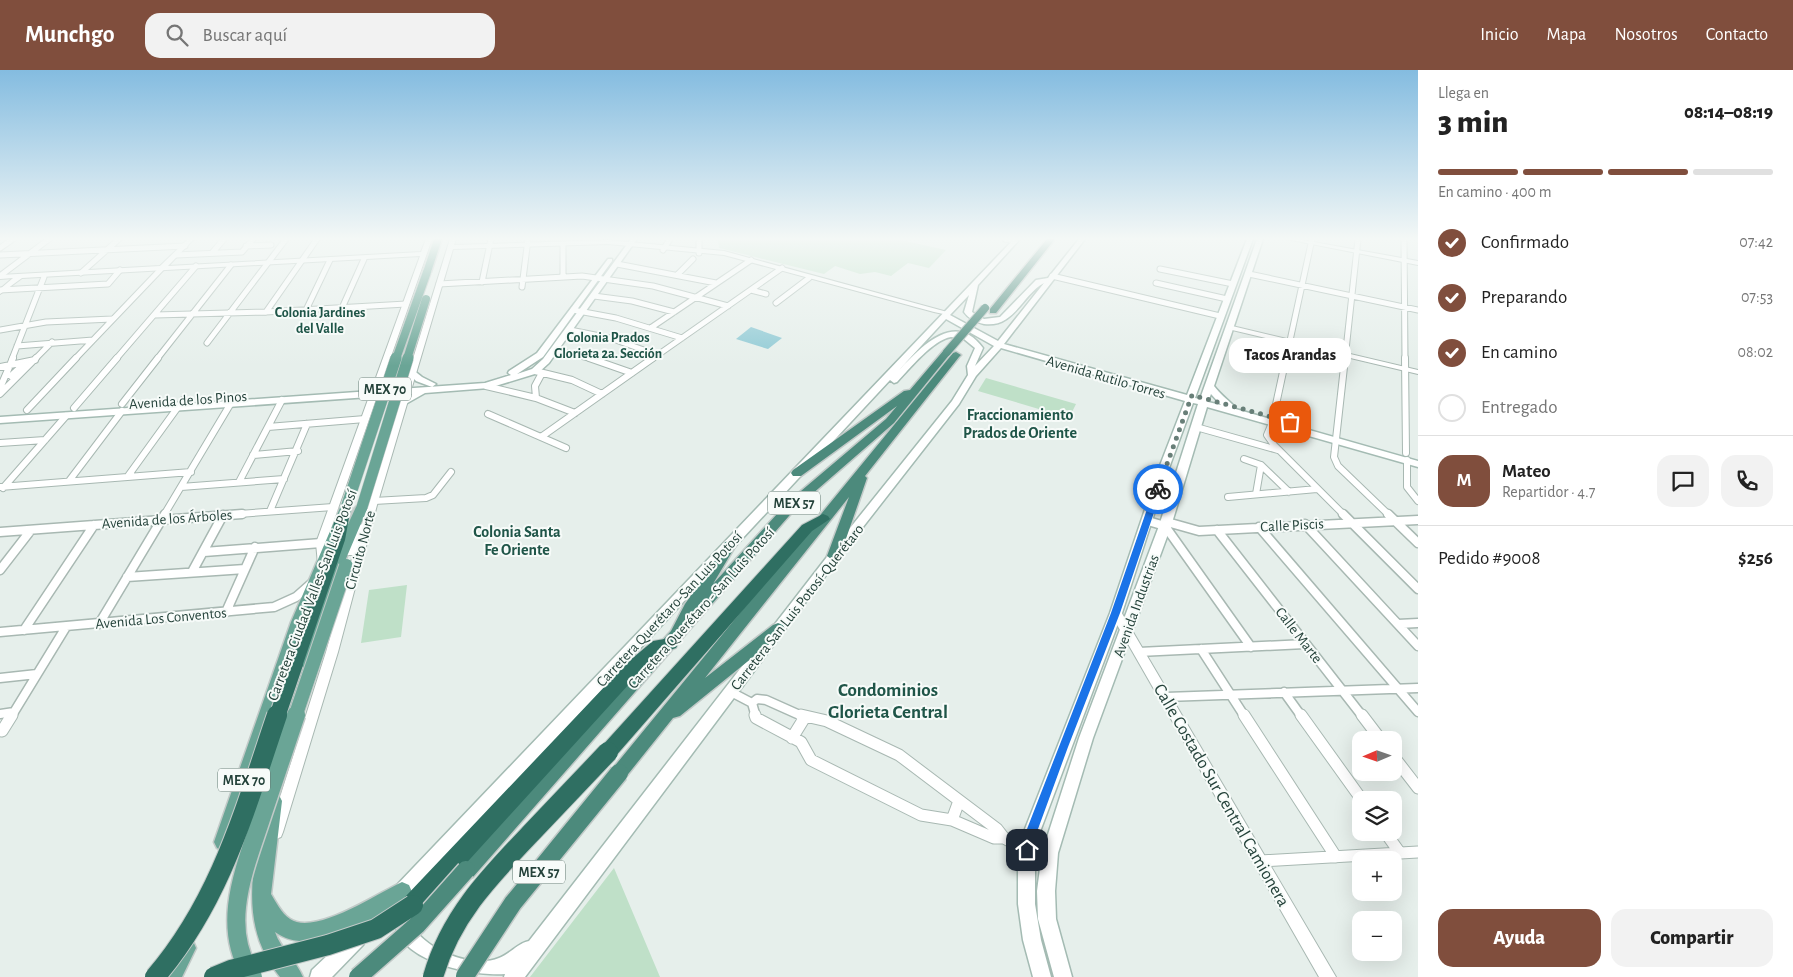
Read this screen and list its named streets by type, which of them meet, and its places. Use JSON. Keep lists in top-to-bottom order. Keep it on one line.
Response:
{"streets":{"highway":["MEX 57","Carretera Querétaro - San Luis Potosí"],"main road":["Avenida Rutilo Torres","MEX 70","Avenida de los Pinos","Carretera Ciudad Valles-San Luis Potosí","Avenida Industrias","Carretera San Luis Potosí-Querétaro","Carretera Querétaro-San Luis Potosí"],"street":["Avenida de los Árboles","Calle Piscis","Circuito Norte","Avenida Los Conventos","Calle Marte","Calle Costado Sur Central Camionera"]},"crossings":[["Avenida Rutilo Torres","Avenida Industrias"],["Avenida Rutilo Torres","Carretera San Luis Potosí-Querétaro"],["Avenida Rutilo Torres","Carretera Querétaro-San Luis Potosí"],["MEX 70","Circuito Norte"],["Avenida de los Árboles","Carretera Ciudad Valles-San Luis Potosí"],["Calle Piscis","Avenida Industrias"],["Calle Piscis","Calle Marte"],["Carretera Ciudad Valles-San Luis Potosí","Avenida Los Conventos"],["Avenida Industrias","Calle Costado Sur Central Camionera"]],"districts":["Colonia Jardines del Valle","Colonia Prados Glorieta 2a. Sección","Fraccionamiento Prados de Oriente","Colonia Santa Fe Oriente","Condominios Glorieta Central"],"places":["Tacos Arandas"],"north":"left","page":{"header":"Munchgo","search":"Buscar aquí","nav":["Inicio","Mapa","Nosotros","Contacto"],"heading":["3 min","Llega en","08:14–08:19"],"panel":["Mateo","Repartidor · 4.7","Pedido #9008","$256"],"bar":"En camino · 400 m","list":[["Confirmado","07:42"],["Preparando","07:53"],["En camino","08:02"],"Entregado"],"bubble":"Tacos Arandas","round":"M","map_buttons":["+","−"],"buttons":["Ayuda","Compartir"]}}
